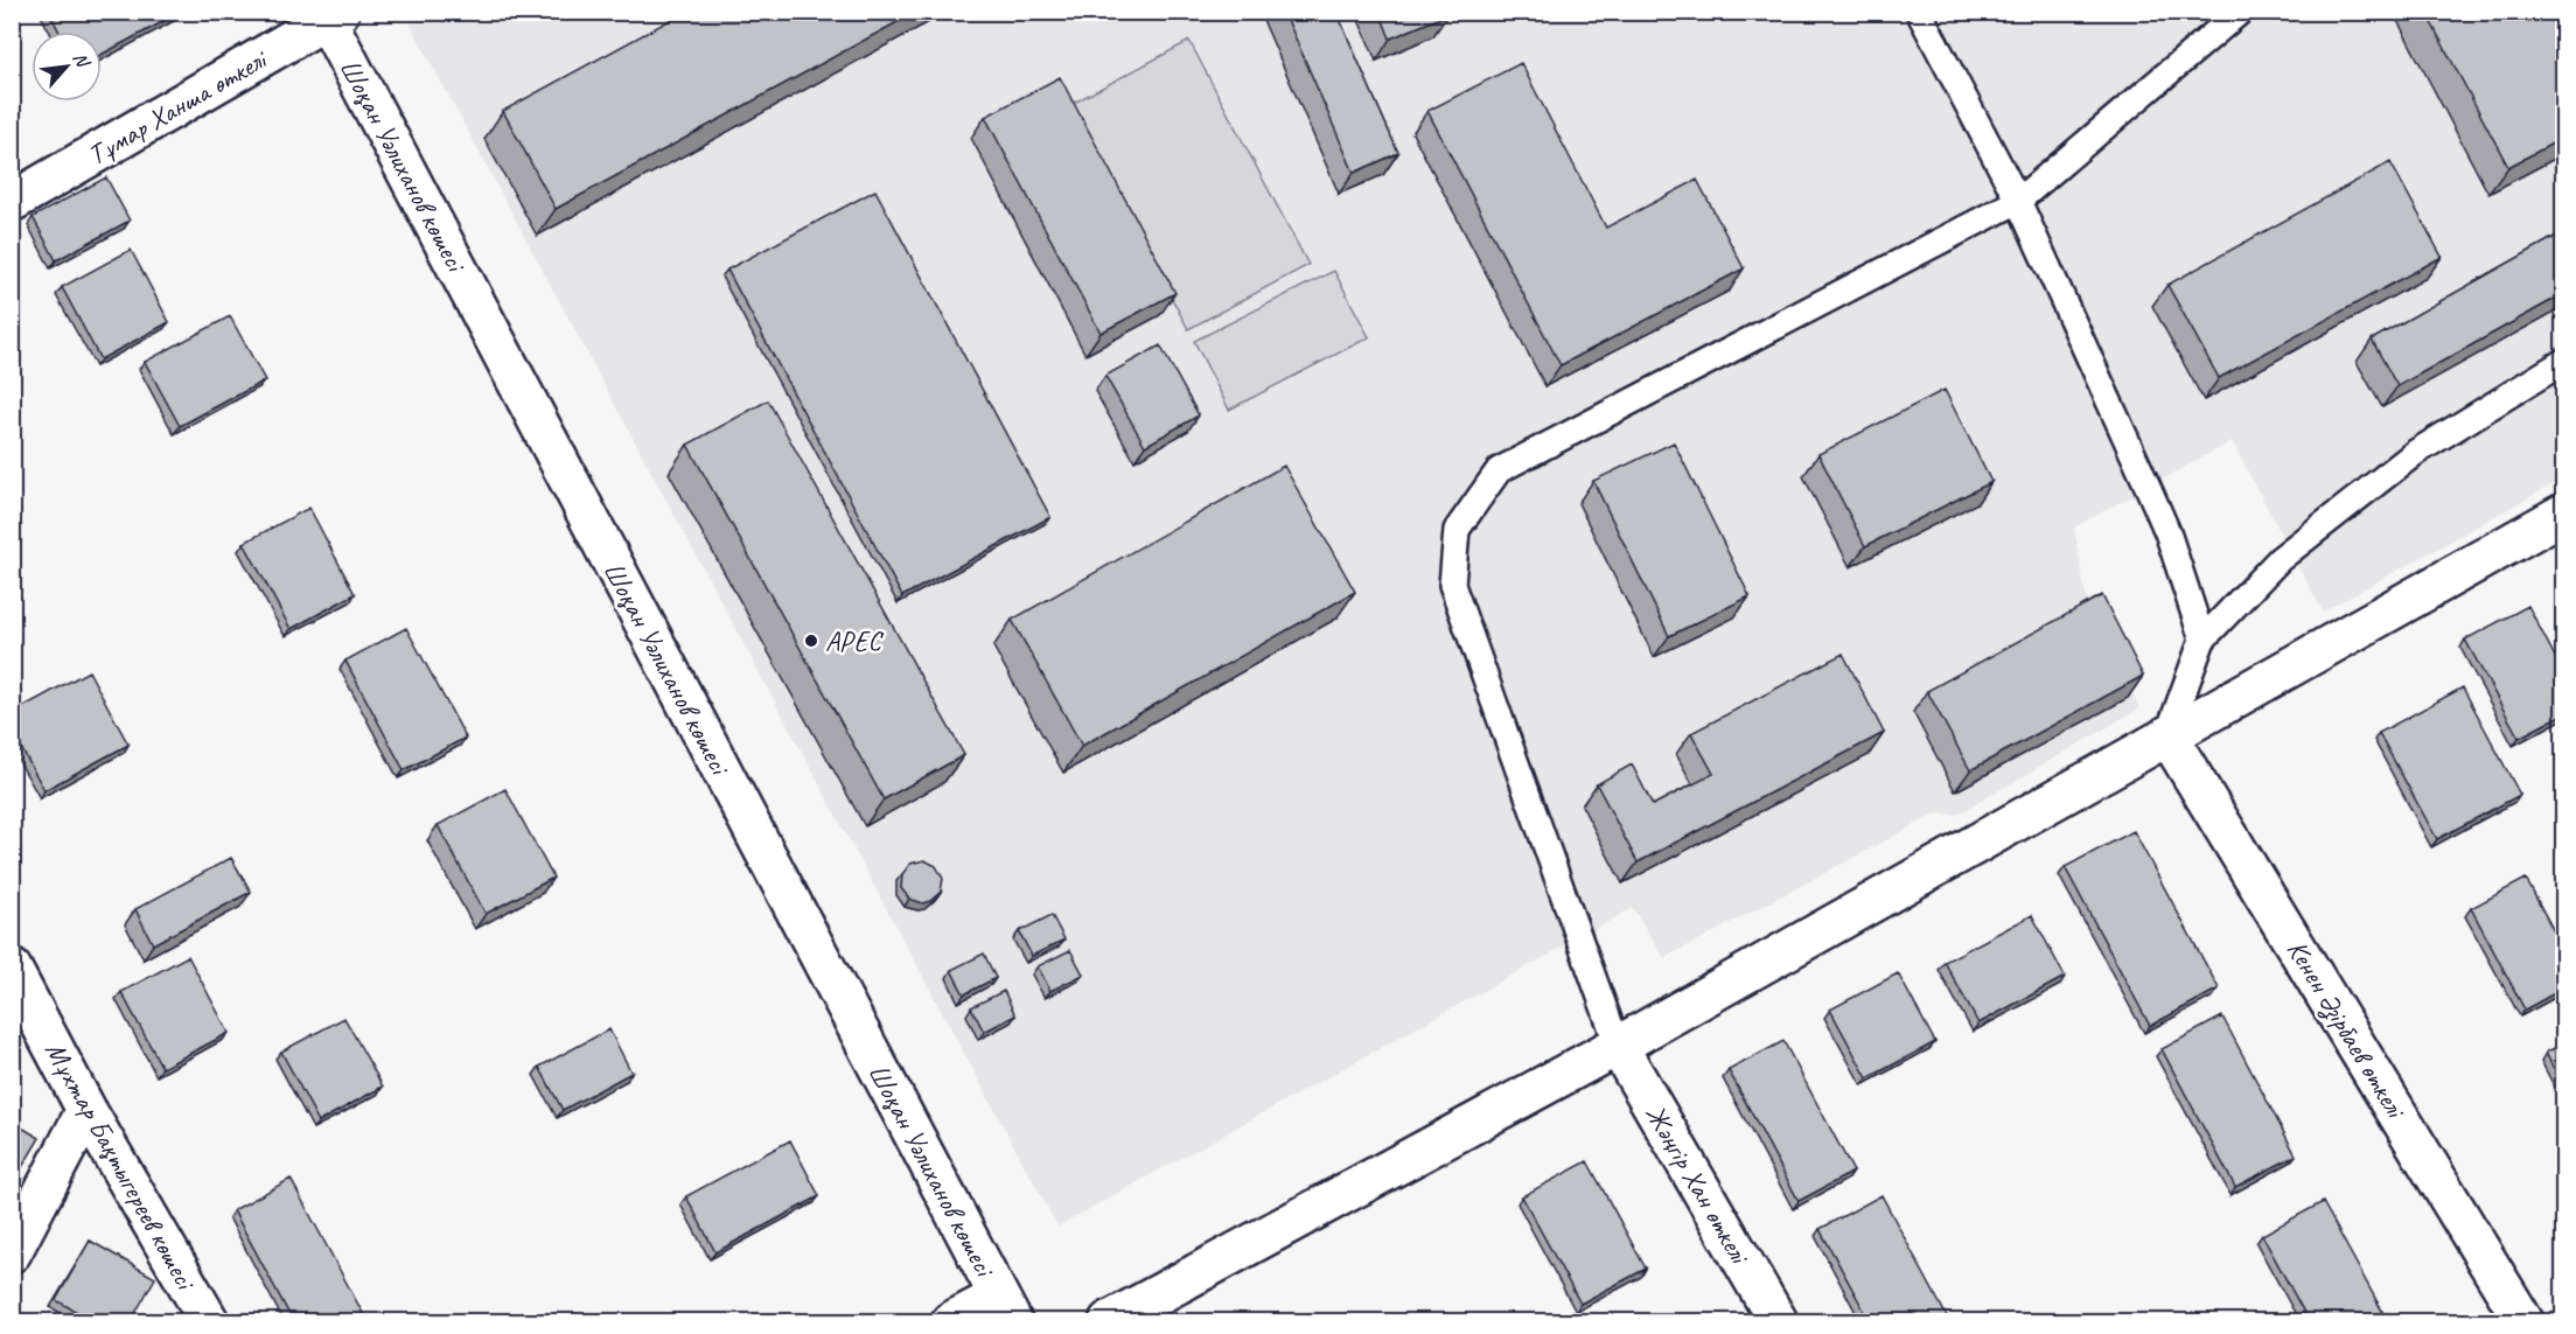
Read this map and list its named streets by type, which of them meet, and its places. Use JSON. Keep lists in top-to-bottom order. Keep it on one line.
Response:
{"streets":{"street":["Тұмар Ханша өткелі","Шоқан Уәлиханов көшесі","Кенен Әзірбаев өткелі","Мұхтар Бақтыгереев көшесі","Жәңгір Хан өткелі"]},"crossings":[["Тұмар Ханша өткелі","Шоқан Уәлиханов көшесі"]],"places":["APEC"],"north":"top right"}
